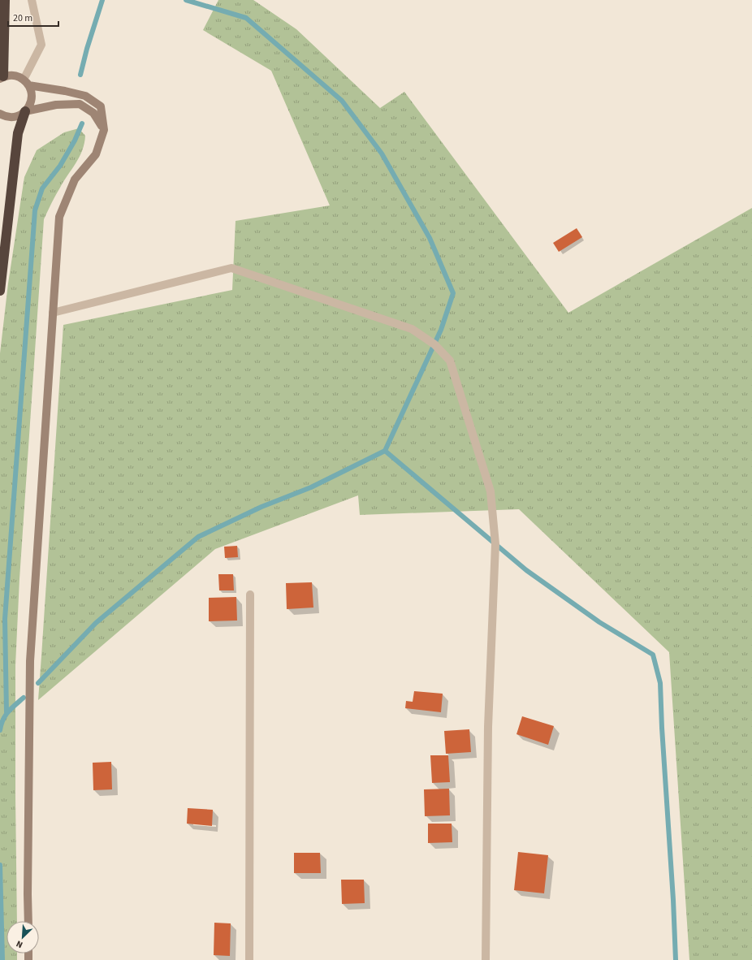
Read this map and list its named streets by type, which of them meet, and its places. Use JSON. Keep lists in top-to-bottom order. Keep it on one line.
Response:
{"scale_bar":"20 m","north":"bottom left"}
